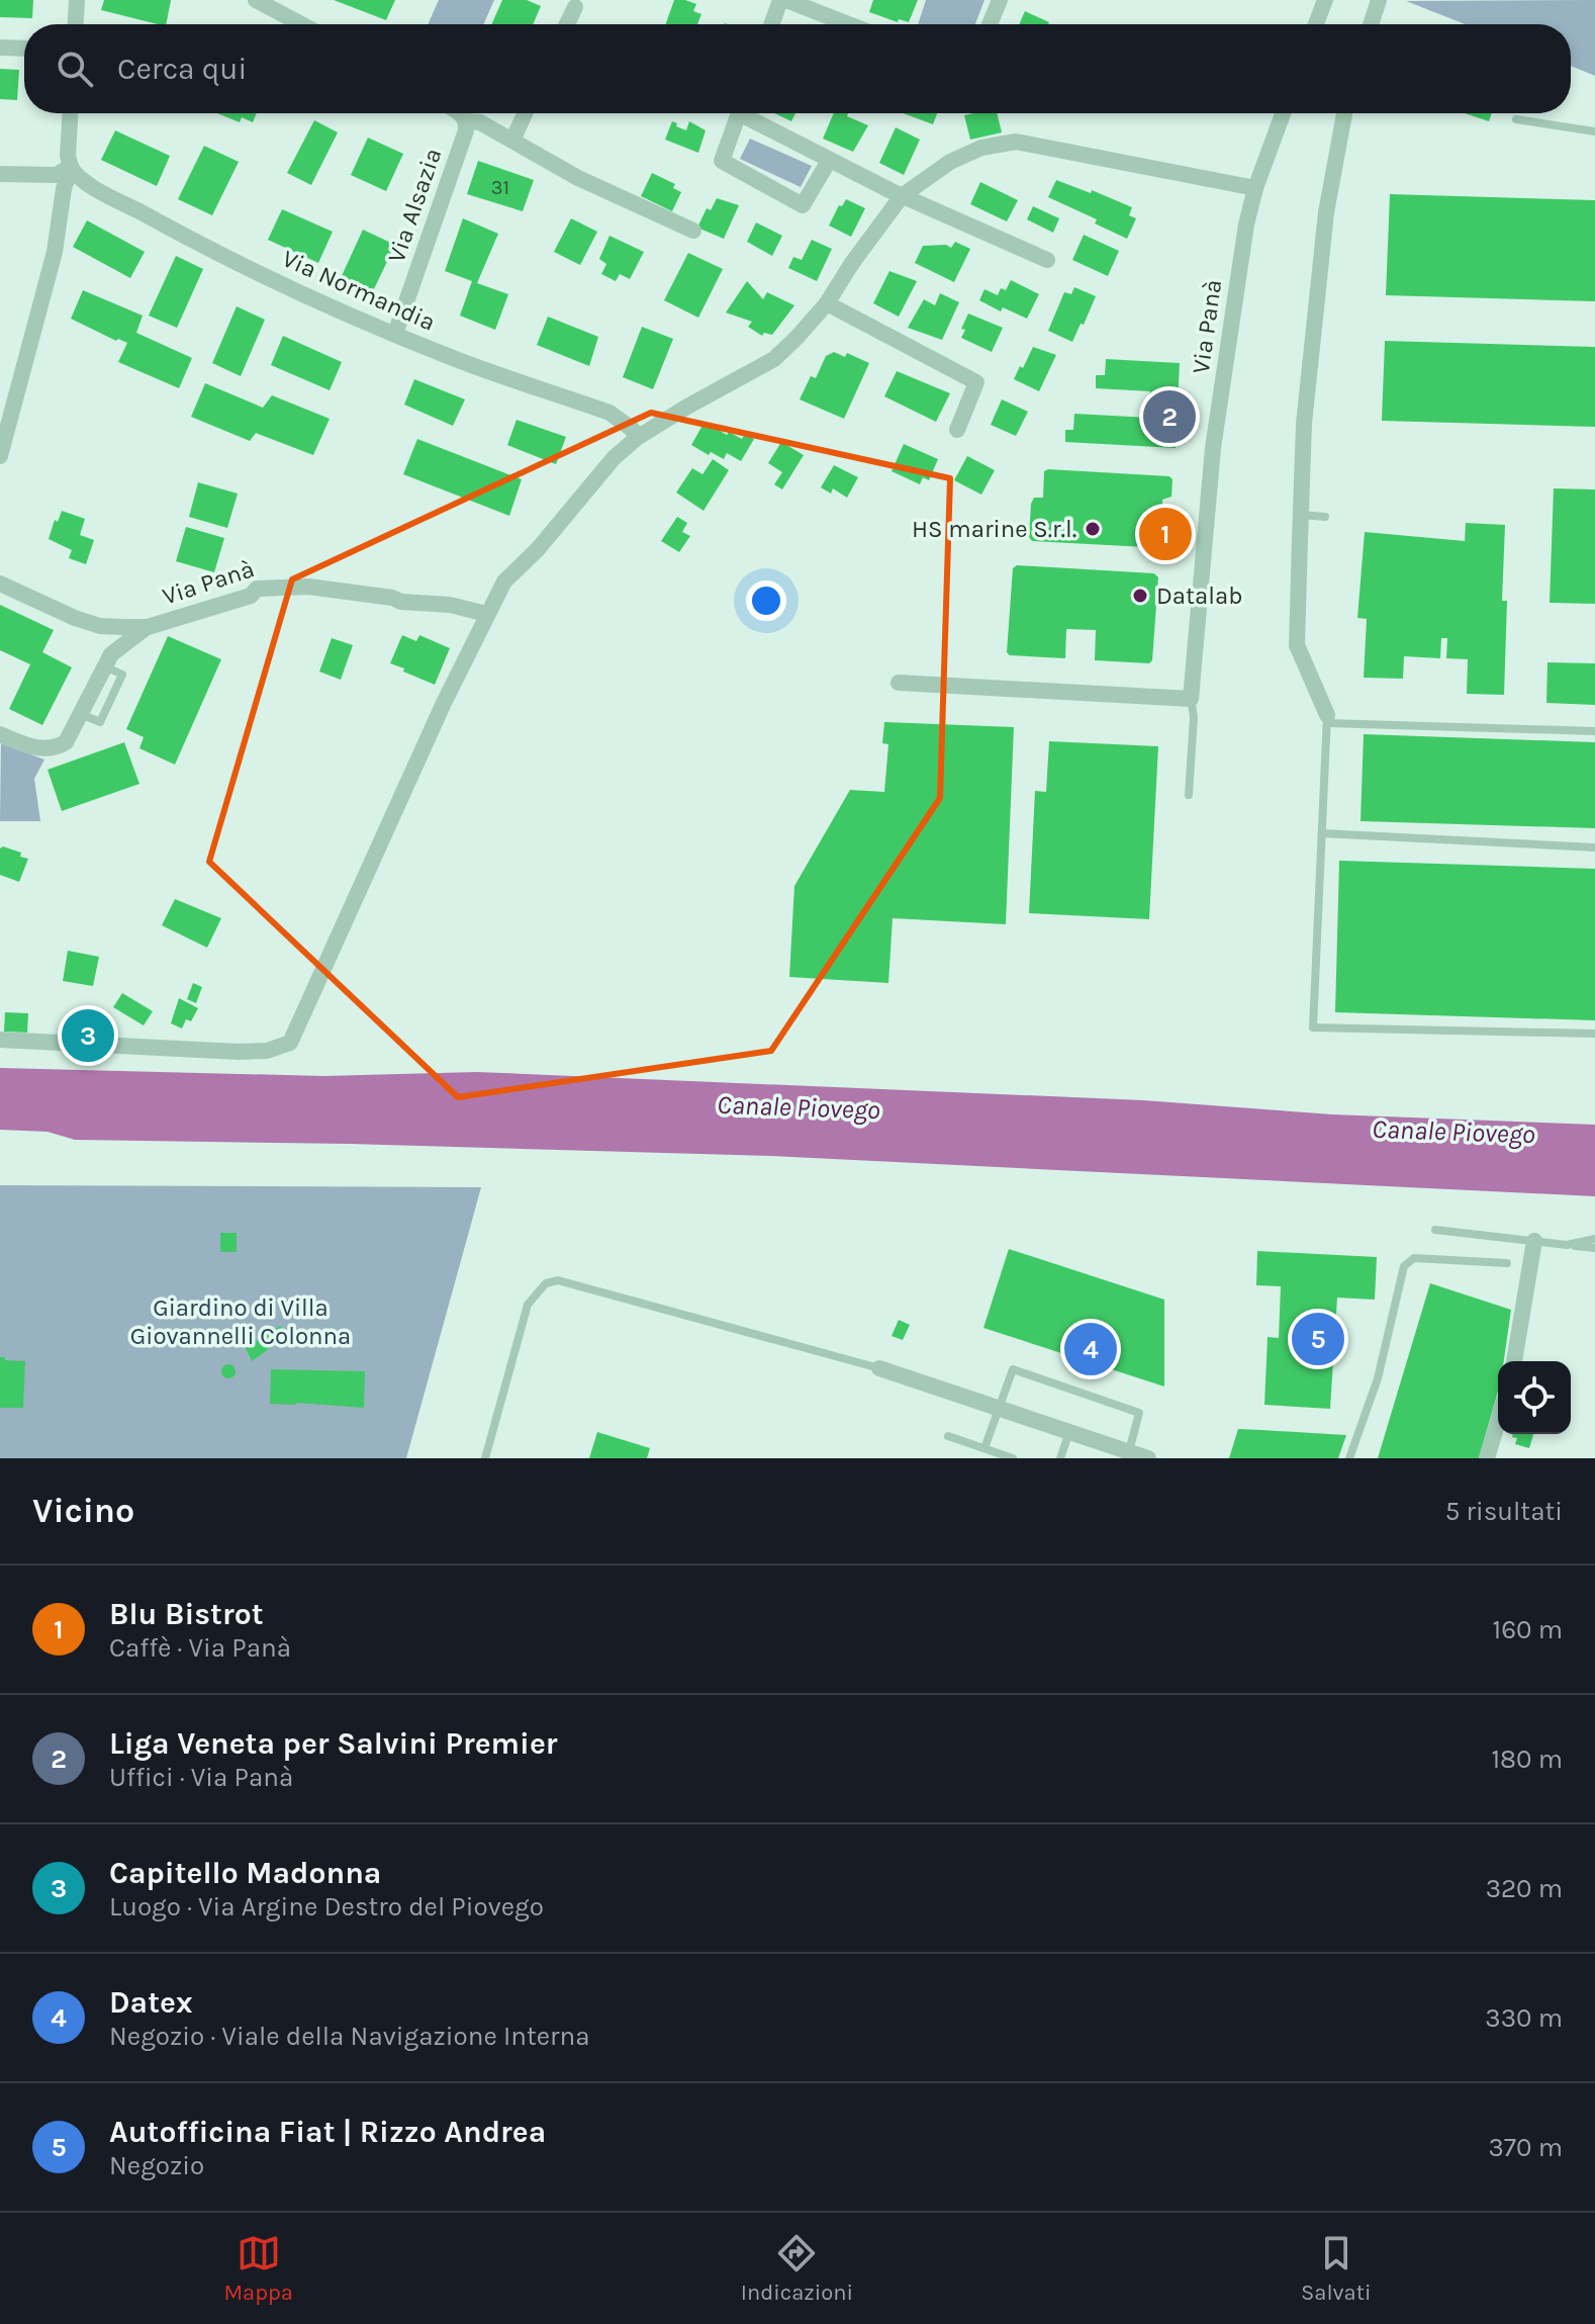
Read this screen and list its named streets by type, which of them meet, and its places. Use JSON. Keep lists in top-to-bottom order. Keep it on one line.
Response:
{"streets":{"street":["Via Alsazia","Via Normandia","Via Panà"]},"crossings":[["Via Alsazia","Via Normandia"]],"water":["Canale Piovego"],"parks":["Giardino di Villa Giovannelli Colonna"],"places":["HS marine S.r.l.","Datalab"],"house_numbers":["31"],"page":{"search":"Cerca qui","pins":["2","1","3","5","4"],"heading":["Vicino","5 risultati"],"list":[{"mark":"1","name":"Blu Bistrot","note":"Caffè · Via Panà","value":"160 m"},{"mark":"2","name":"Liga Veneta per Salvini Premier","note":"Uffici · Via Panà","value":"180 m"},{"mark":"3","name":"Capitello Madonna","note":"Luogo · Via Argine Destro del Piovego","value":"320 m"},{"mark":"4","name":"Datex","note":"Negozio · Viale della Navigazione Interna","value":"330 m"},{"mark":"5","name":"Autofficina Fiat | Rizzo Andrea","note":"Negozio","value":"370 m"}],"nav":["Mappa","Indicazioni","Salvati"]}}
